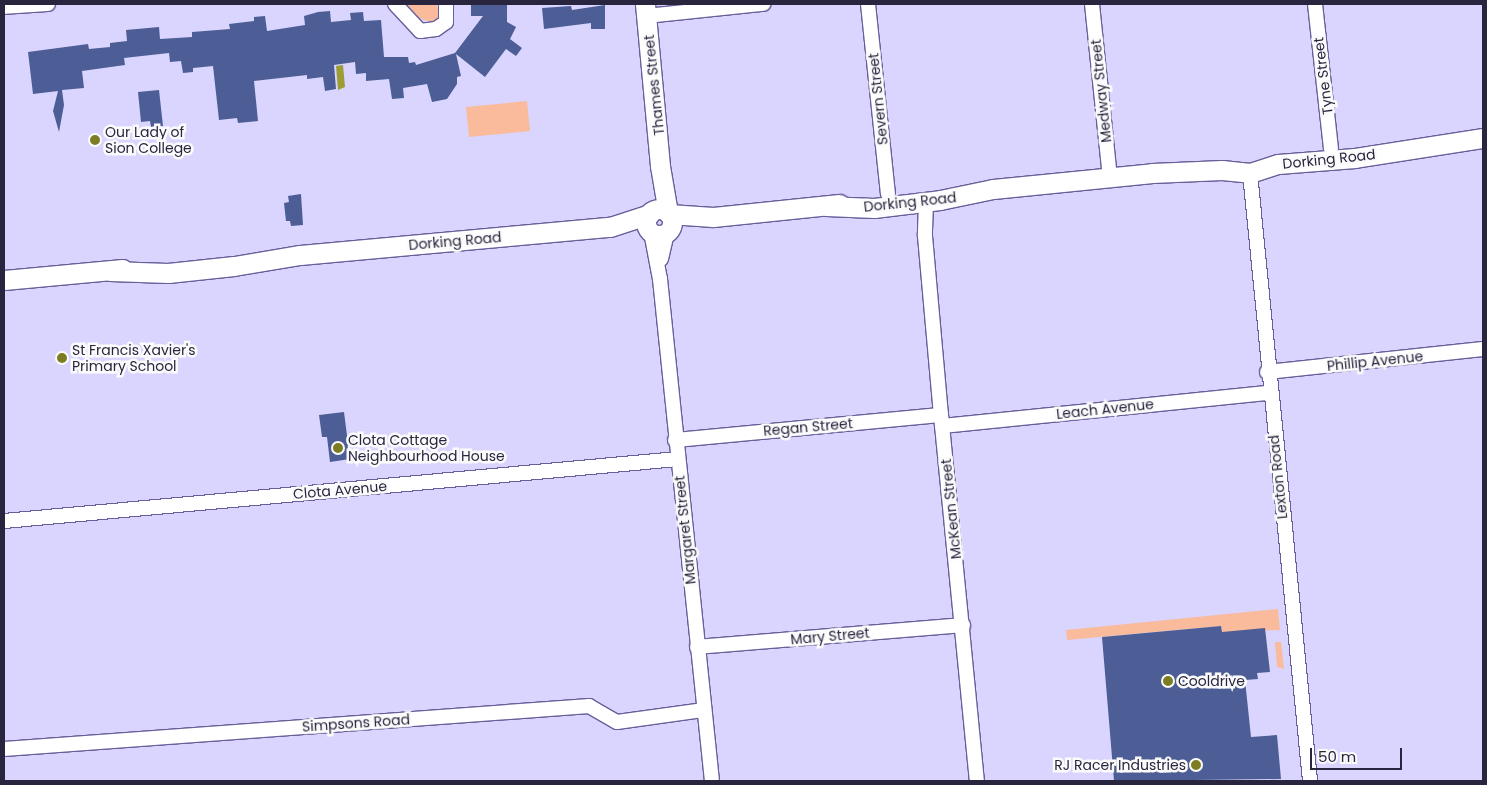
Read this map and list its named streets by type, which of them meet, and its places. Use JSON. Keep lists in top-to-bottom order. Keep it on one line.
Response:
{"streets":{"main road":["Thames Street","Dorking Road"],"street":["Tyne Street","Medway Street","Severn Street","Phillip Avenue","Leach Avenue","Regan Street","Lexton Road","Clota Avenue","McKean Street","Margaret Street","Mary Street","Simpsons Road"]},"crossings":[["Tyne Street","Dorking Road"],["Thames Street","Dorking Road"],["Thames Street","Margaret Street"],["Medway Street","Dorking Road"],["Severn Street","Dorking Road"],["Dorking Road","Lexton Road"],["Dorking Road","McKean Street"],["Dorking Road","Margaret Street"],["Phillip Avenue","Lexton Road"],["Leach Avenue","Regan Street"],["Leach Avenue","Lexton Road"],["Leach Avenue","McKean Street"],["Regan Street","McKean Street"],["Regan Street","Margaret Street"],["Clota Avenue","Margaret Street"],["McKean Street","Mary Street"],["Margaret Street","Mary Street"],["Margaret Street","Simpsons Road"]],"places":["Our Lady of Sion College","St Francis Xavier's Primary School","Clota Cottage Neighbourhood House","Cooldrive","RJ Racer Industries"],"scale_bar":"50 m"}
